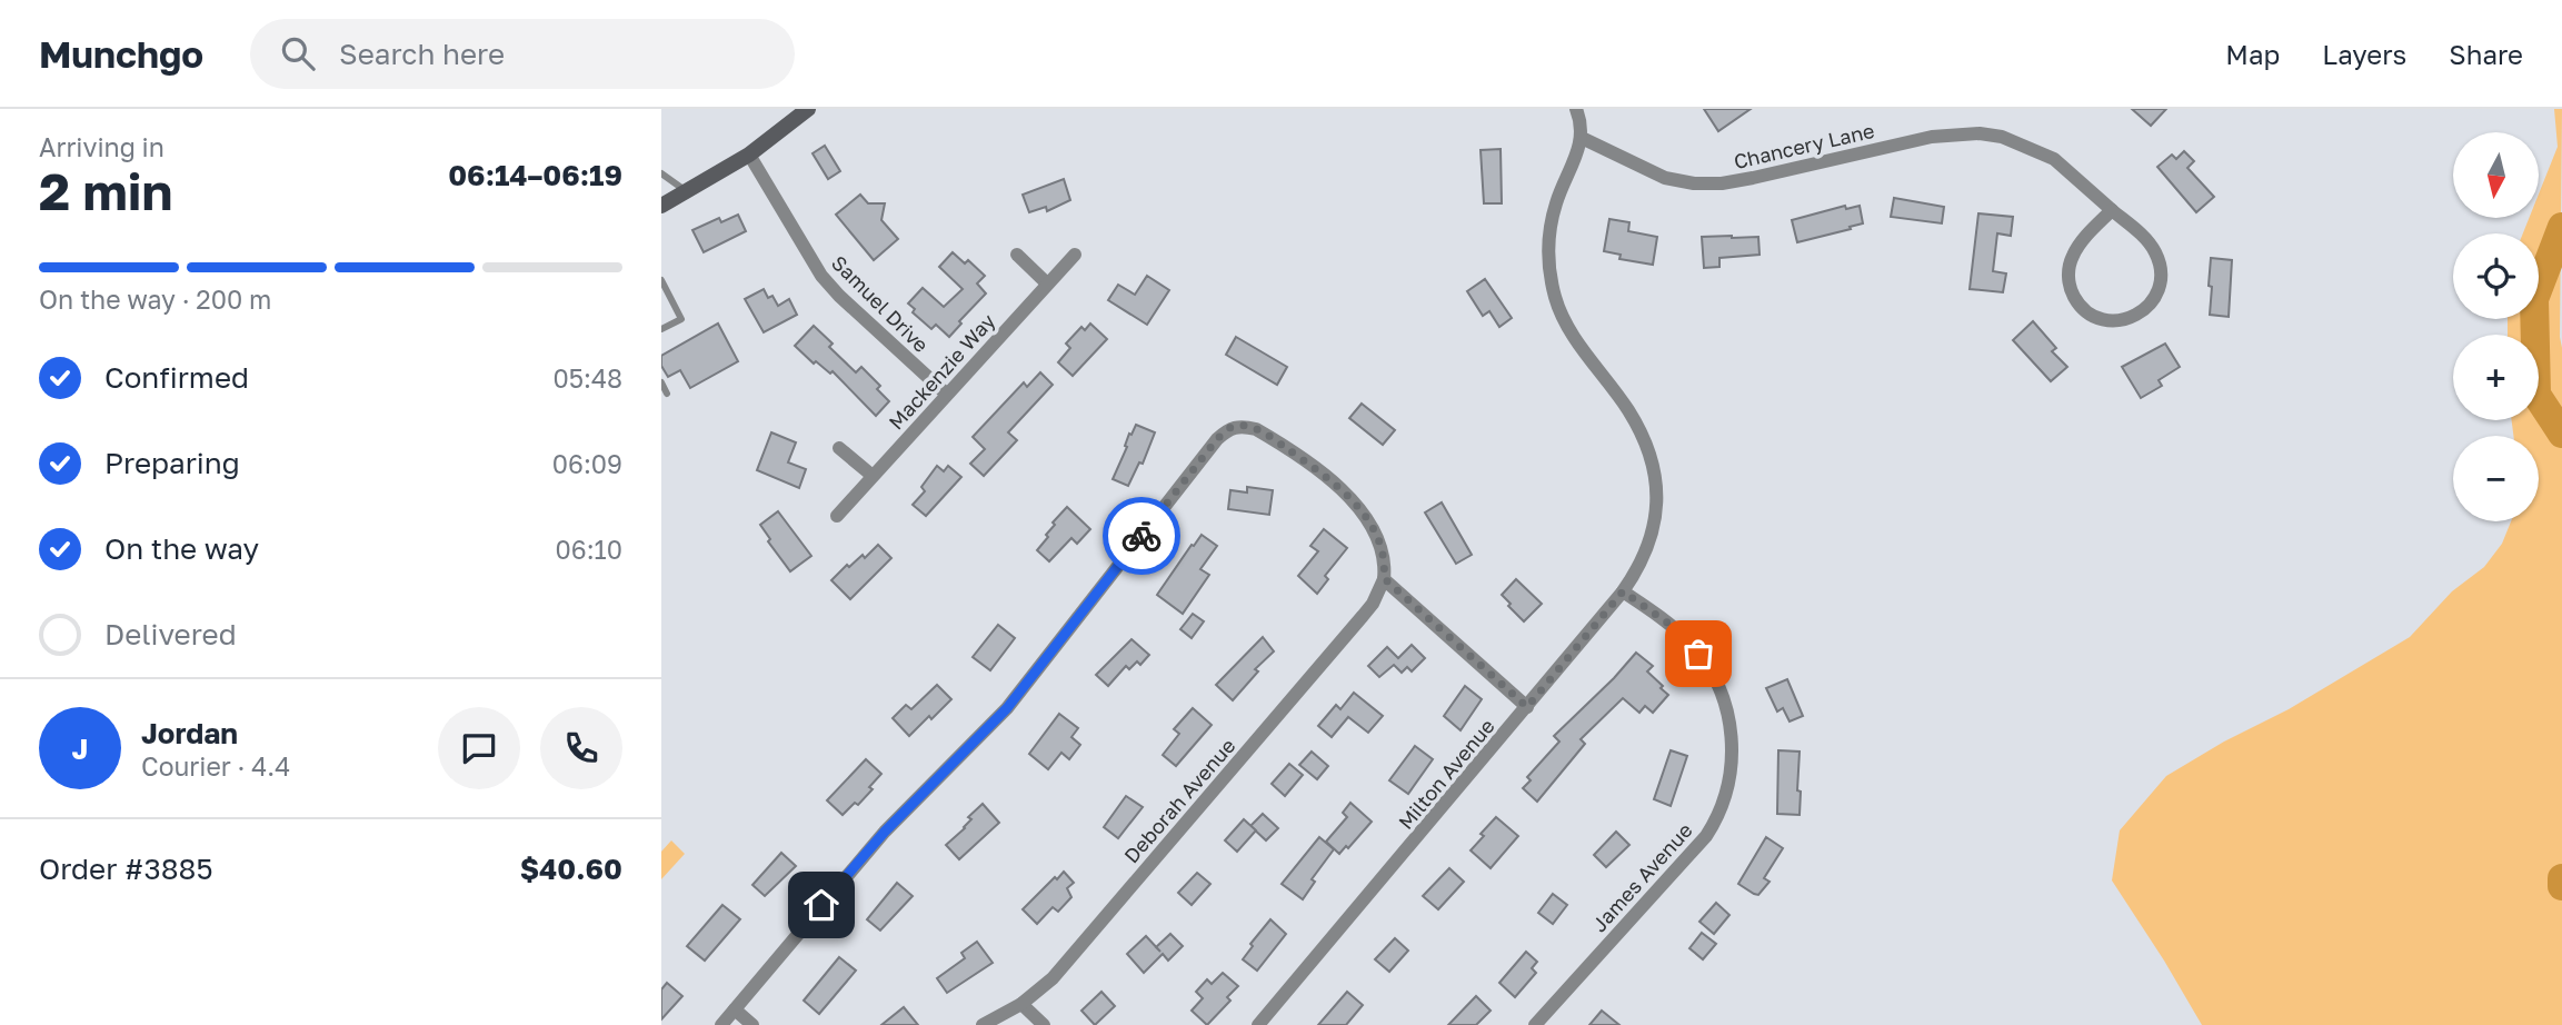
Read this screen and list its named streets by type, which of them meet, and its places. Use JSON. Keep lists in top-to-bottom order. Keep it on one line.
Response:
{"streets":{"street":["Chancery Lane","Samuel Drive","Mackenzie Way","Milton Avenue","Deborah Avenue","James Avenue"]},"crossings":[["Chancery Lane","Milton Avenue"],["Samuel Drive","Mackenzie Way"],["Milton Avenue","James Avenue"]],"north":"bottom","page":{"header":"Munchgo","search":"Search here","nav":["Map","Layers","Share"],"heading":["2 min","Arriving in","06:14–06:19"],"panel":["Jordan","Courier · 4.4","Order #3885","$40.60"],"map_buttons":["+","−"],"bar":"On the way · 200 m","list":[["Confirmed","05:48"],["Preparing","06:09"],["On the way","06:10"],"Delivered"],"round":"J"}}
